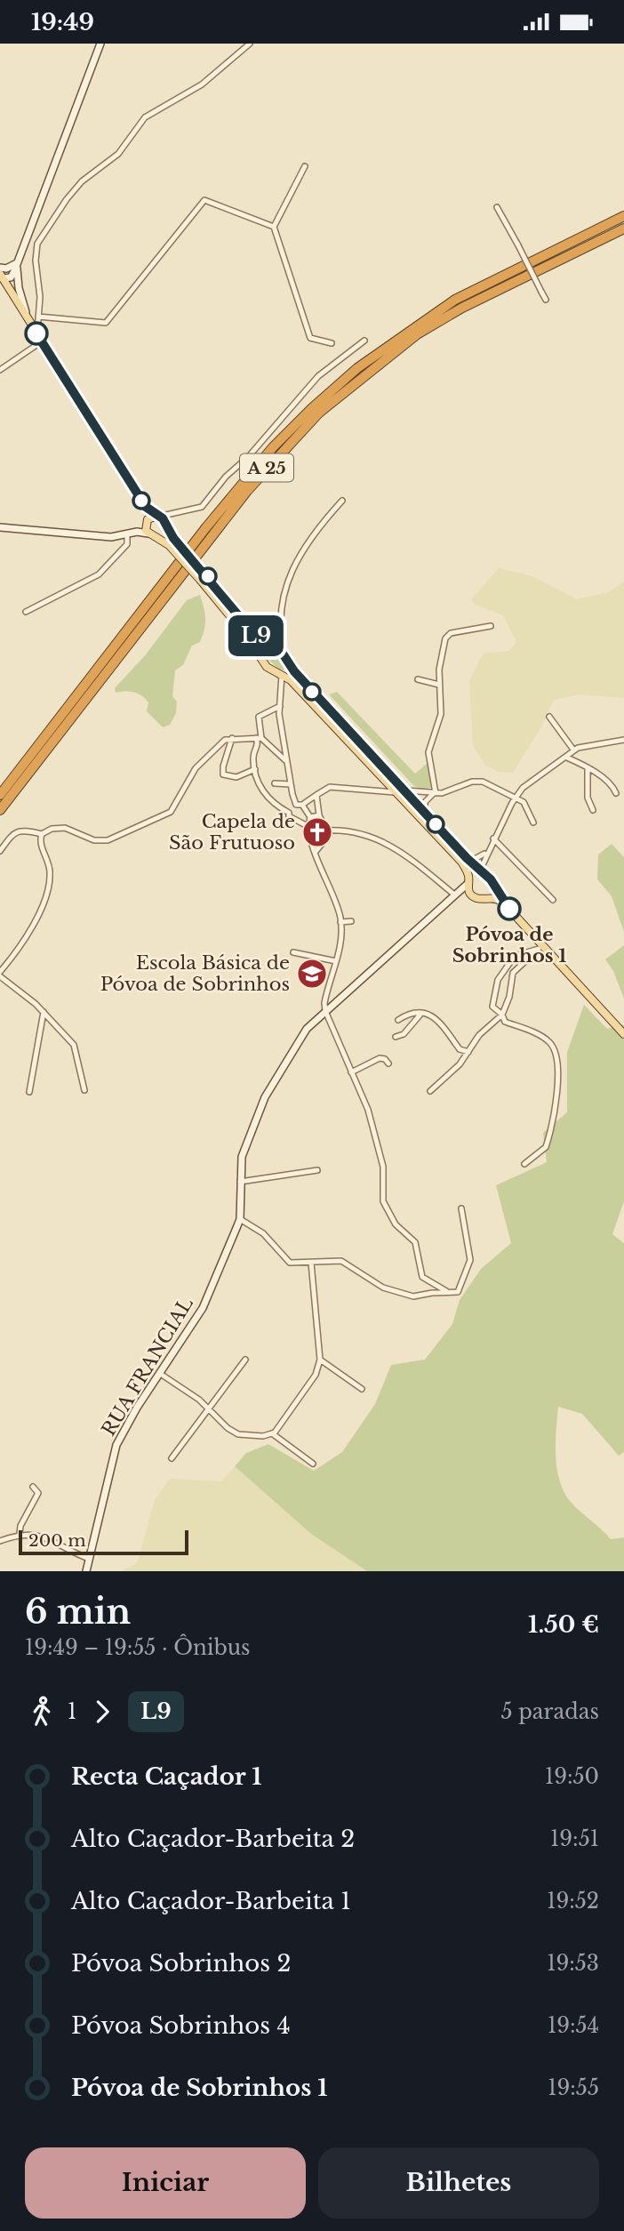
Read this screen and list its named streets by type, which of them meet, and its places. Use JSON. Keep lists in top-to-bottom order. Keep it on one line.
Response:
{"streets":{"highway":["A 25"],"street":["RUA FRANCIAL"]},"places":{"church":["Capela de São Frutuoso"],"other":["Póvoa de Sobrinhos 1"],"school or university":["Escola Básica de Póvoa de Sobrinhos"]},"lines":["bus line L9"],"scale_bar":"200 m","page":{"status":"19:49","on_map":"L9","scale":"200 m","heading":["6 min","19:49 – 19:55 · Ônibus","1.50 €"],"legs":["1","L9","5 paradas"],"list":[{"name":"Recta Caçador 1","value":"19:50"},{"name":"Alto Caçador-Barbeita 2","value":"19:51"},{"name":"Alto Caçador-Barbeita 1","value":"19:52"},{"name":"Póvoa Sobrinhos 2","value":"19:53"},{"name":"Póvoa Sobrinhos 4","value":"19:54"},{"name":"Póvoa de Sobrinhos 1","value":"19:55"}],"buttons":["Iniciar","Bilhetes"]}}
